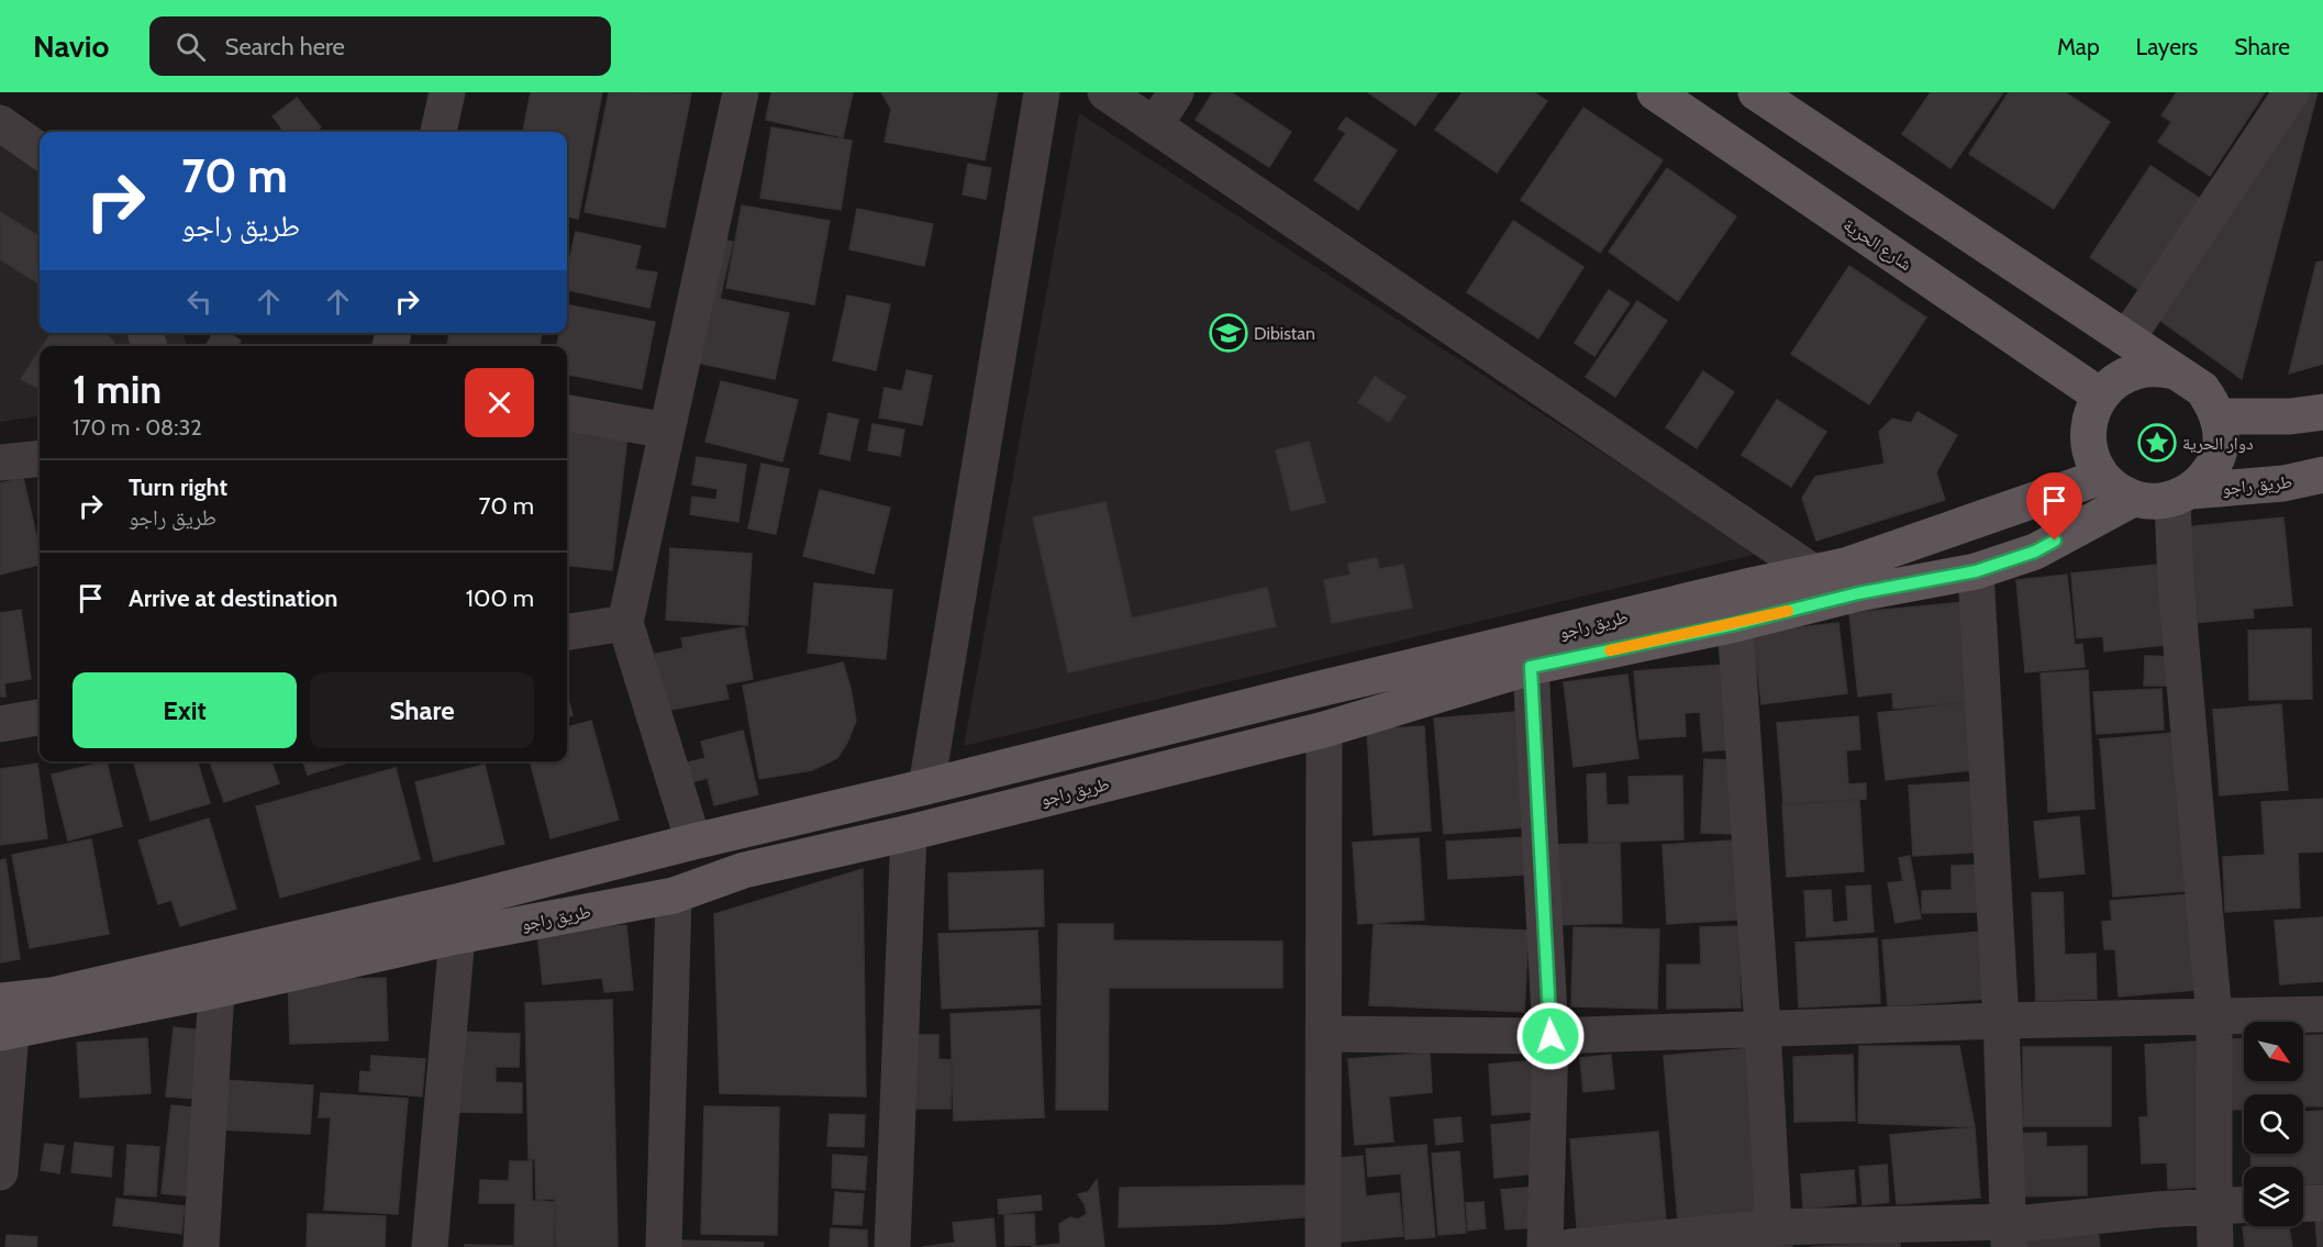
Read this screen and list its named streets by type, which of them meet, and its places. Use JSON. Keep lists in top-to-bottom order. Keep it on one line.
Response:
{"streets":{"main road":["شارع الحرية","طريق راجو"]},"crossings":[["شارع الحرية","طريق راجو"]],"places":{"school or university":["Dibistan"],"place":["دوار الحرية"]},"north":"bottom right","page":{"header":"Navio","search":"Search here","nav":["Map","Layers","Share"],"turn":["70 m","طريق راجو"],"heading":["1 min","170 m · 08:32"],"list":[{"name":"Turn right","note":"طريق راجو","value":"70 m"},{"name":"Arrive at destination","value":"100 m"}],"buttons":["Exit","Share"]}}
